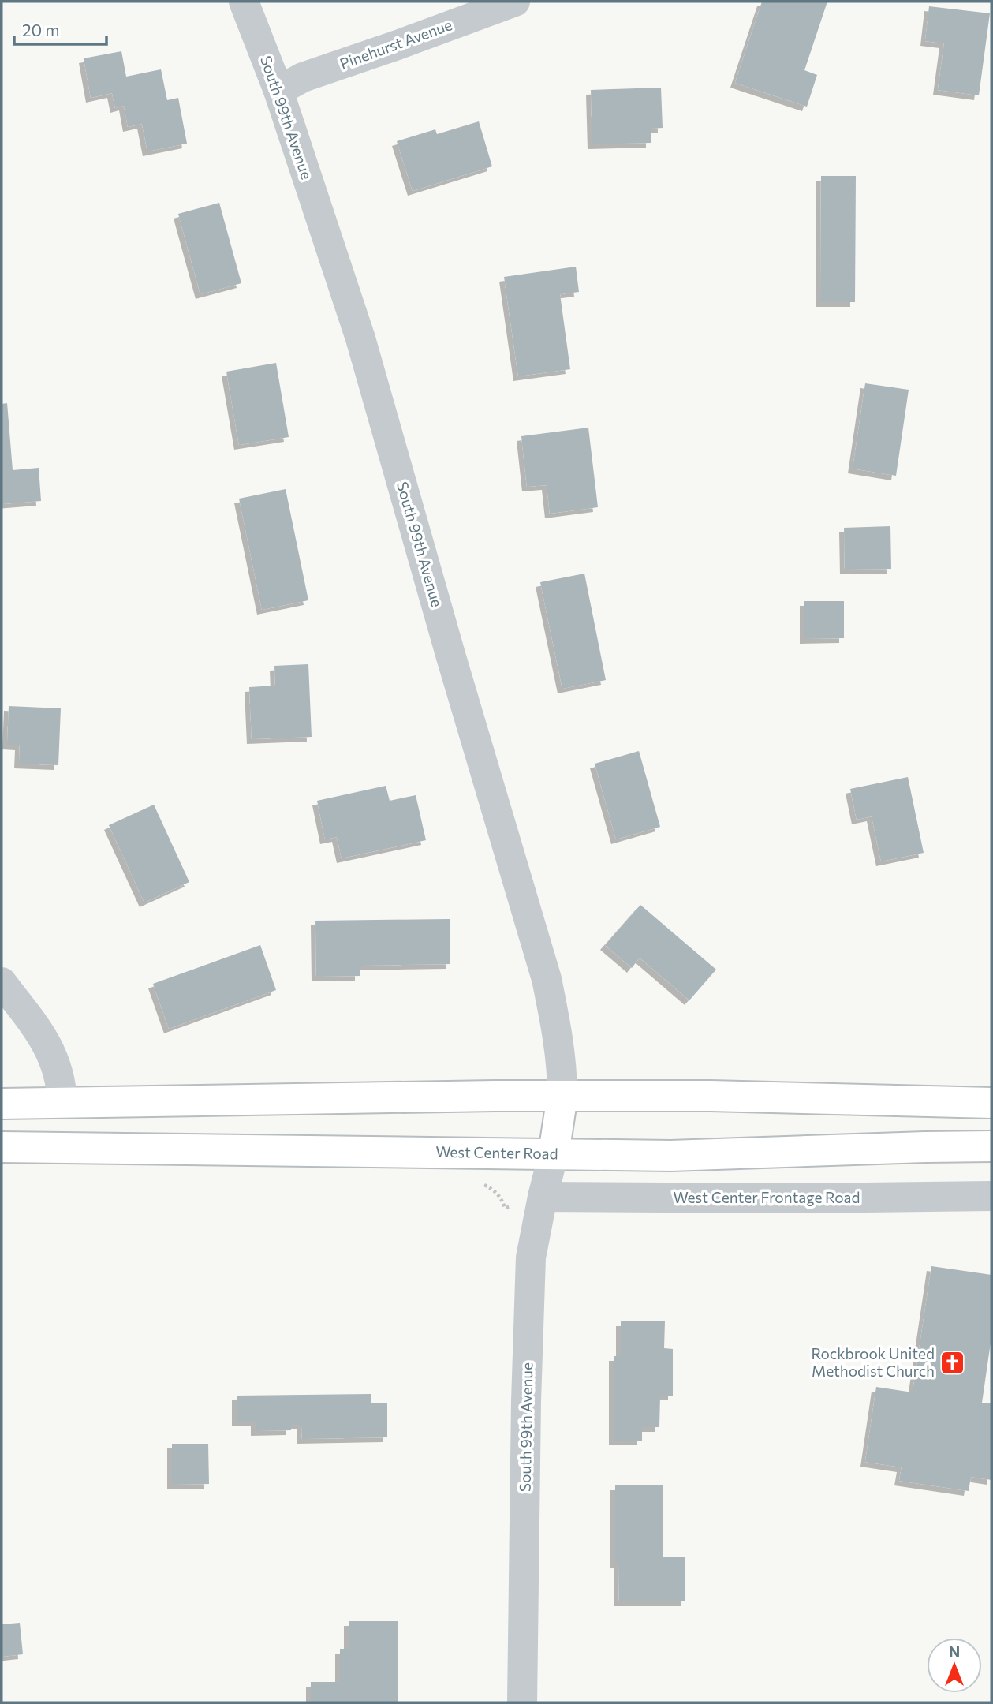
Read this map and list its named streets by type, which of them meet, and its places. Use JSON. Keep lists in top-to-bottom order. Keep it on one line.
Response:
{"streets":{"main road":["West Center Road"],"street":["Pinehurst Avenue","South 99th Avenue","West Center Frontage Road"]},"crossings":[["Pinehurst Avenue","South 99th Avenue"],["South 99th Avenue","West Center Road"],["South 99th Avenue","West Center Frontage Road"]],"places":{"church":["Rockbrook United Methodist Church"]},"scale_bar":"20 m","north":"top"}
